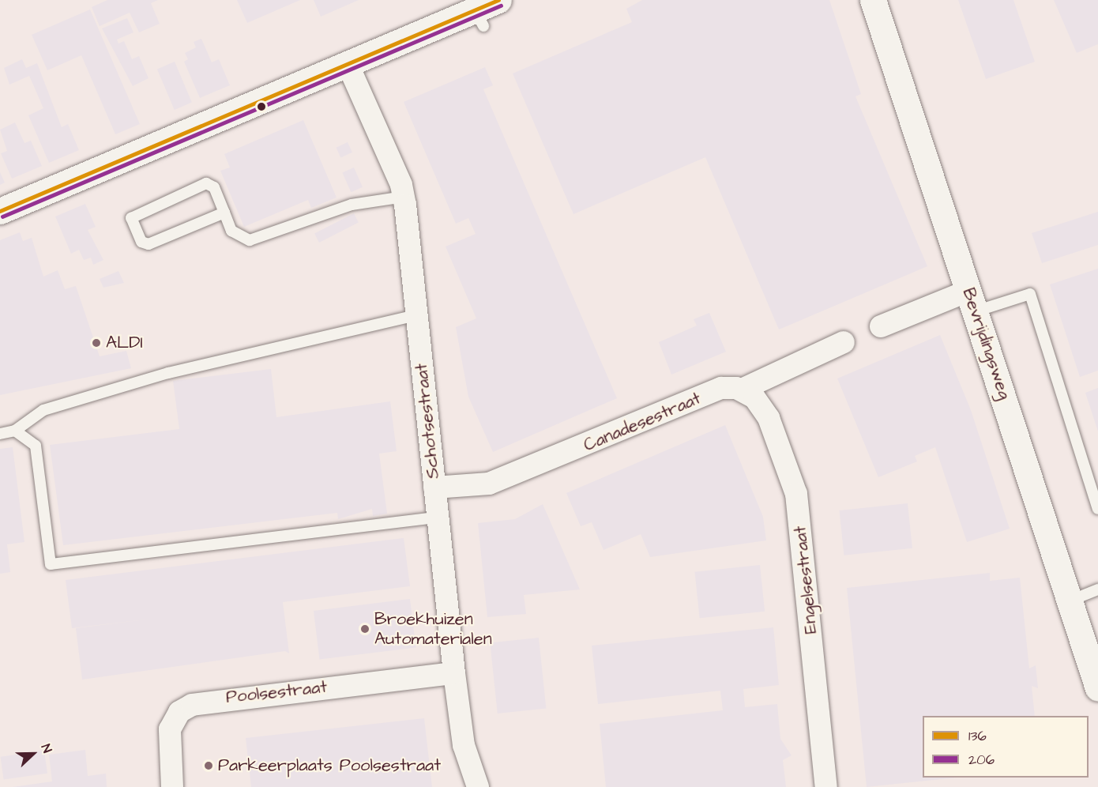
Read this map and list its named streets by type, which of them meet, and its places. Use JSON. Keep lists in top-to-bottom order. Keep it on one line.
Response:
{"streets":{"main road":["Bevrijdingsweg"],"street":["Schotsestraat","Canadesestraat","Engelsestraat","Poolsestraat"]},"crossings":[["Schotsestraat","Canadesestraat"],["Schotsestraat","Poolsestraat"],["Canadesestraat","Engelsestraat"]],"places":["ALDI","Broekhuizen Automaterialen","Parkeerplaats Poolsestraat"],"lines":["transit line 136","transit line 206"],"legend":["136","206"],"north":"right"}
